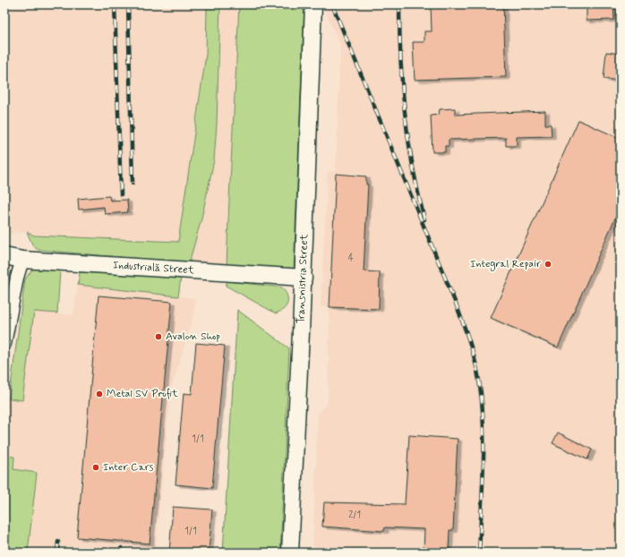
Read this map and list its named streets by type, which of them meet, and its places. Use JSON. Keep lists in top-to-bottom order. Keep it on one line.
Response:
{"streets":{"street":["Industrială Street","Transnistria Street"]},"crossings":[["Industrială Street","Transnistria Street"]],"places":["Integral Repair","Avalon Shop","Metal SV Profit","Inter Cars"],"house_numbers":["4","1/1","2/1","1/1"]}
